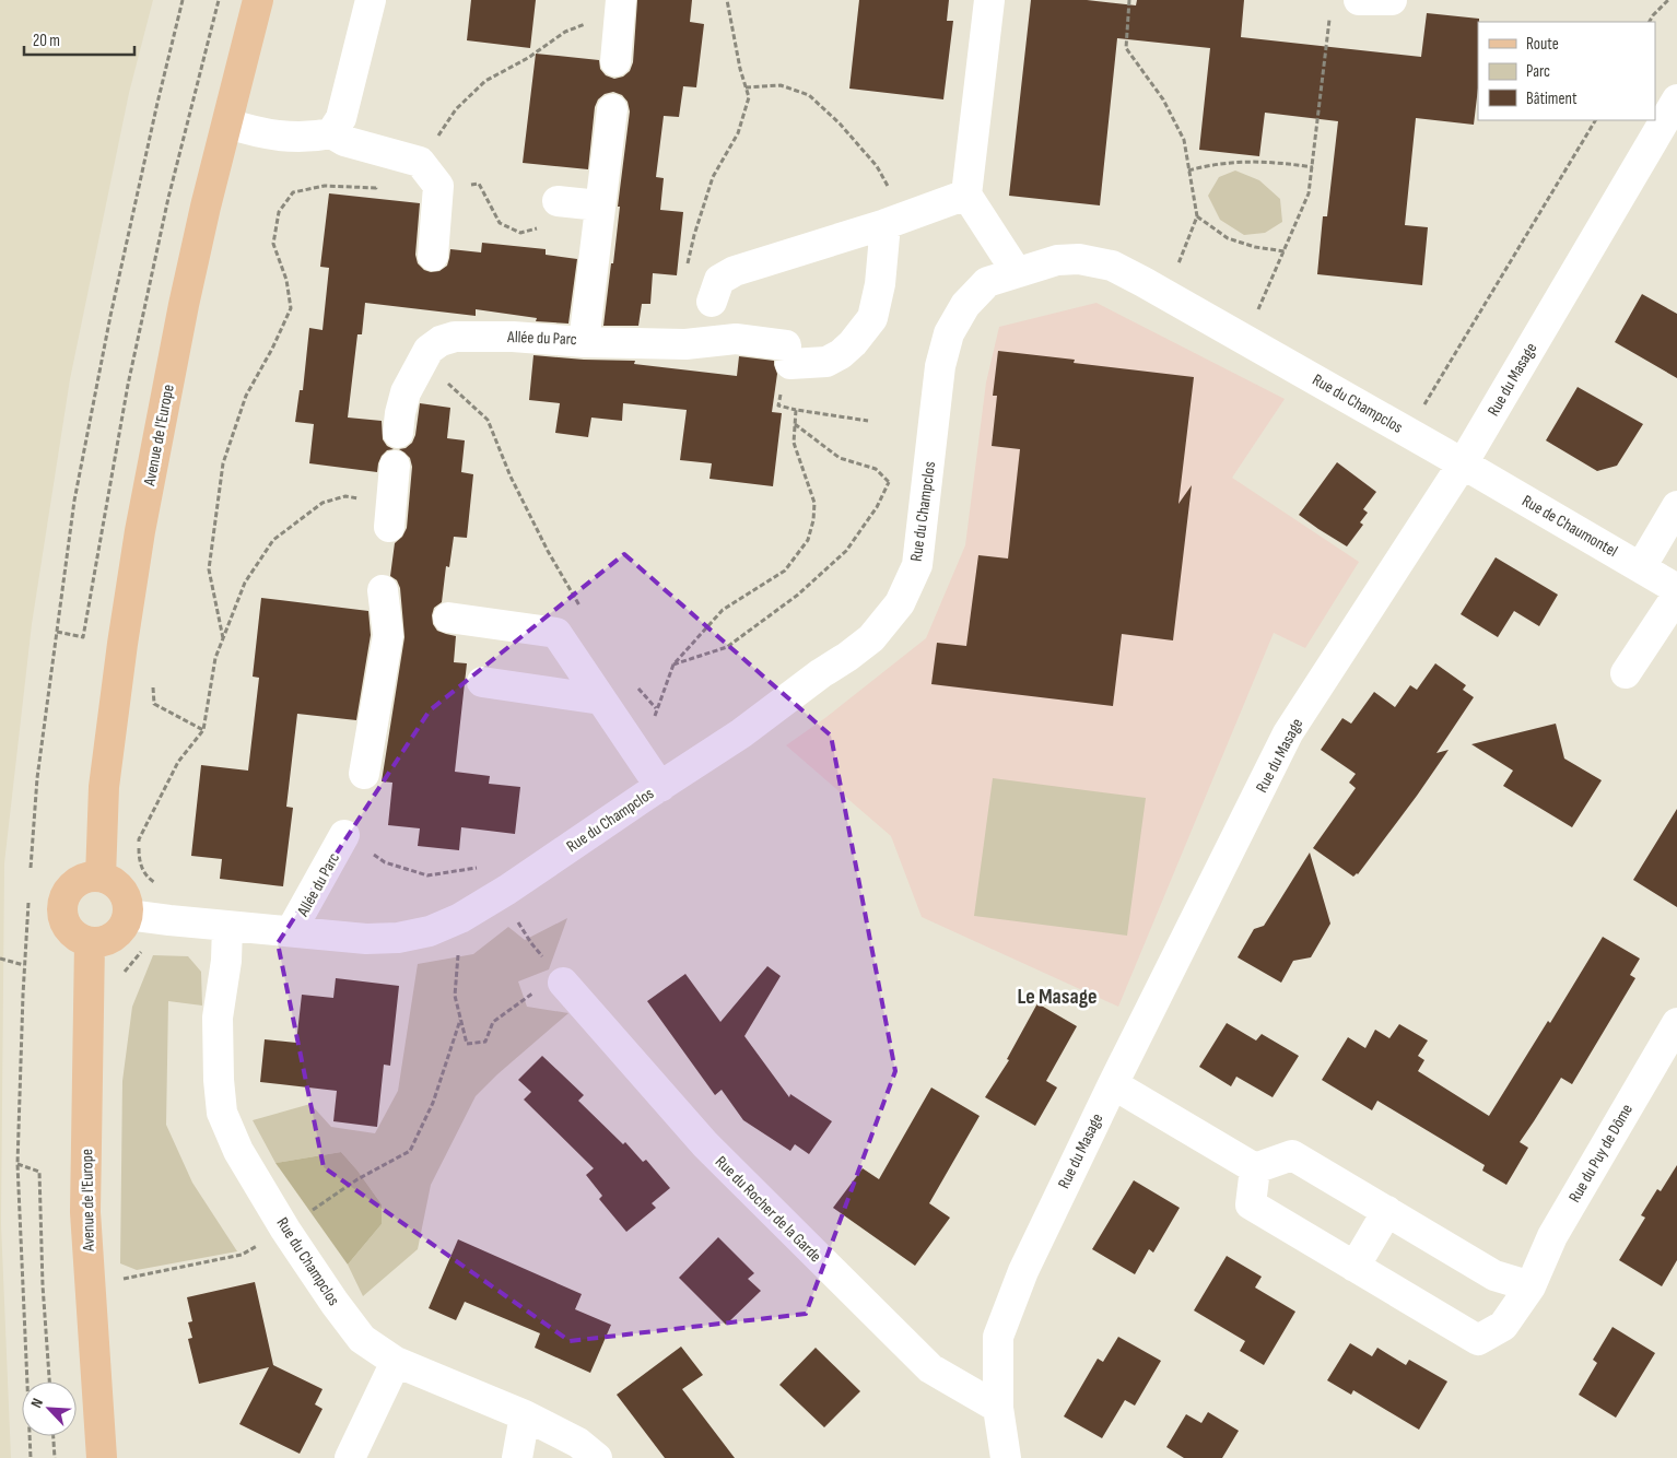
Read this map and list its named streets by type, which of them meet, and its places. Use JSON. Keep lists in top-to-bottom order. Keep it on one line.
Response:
{"streets":{"main road":["Avenue de l'Europe"],"street":["Allée du Parc","Rue du Masage","Rue du Champclos","Rue de Chaumontel","Rue du Puy de Dôme","Rue du Rocher de la Garde"]},"crossings":[["Allée du Parc","Rue du Champclos"],["Rue du Masage","Rue du Champclos"],["Rue du Masage","Rue de Chaumontel"],["Rue du Masage","Rue du Rocher de la Garde"],["Rue du Champclos","Avenue de l'Europe"],["Rue du Champclos","Rue de Chaumontel"]],"districts":["Le Masage"],"legend":["Route","Parc","Bâtiment"],"scale_bar":"20 m","north":"top left"}
